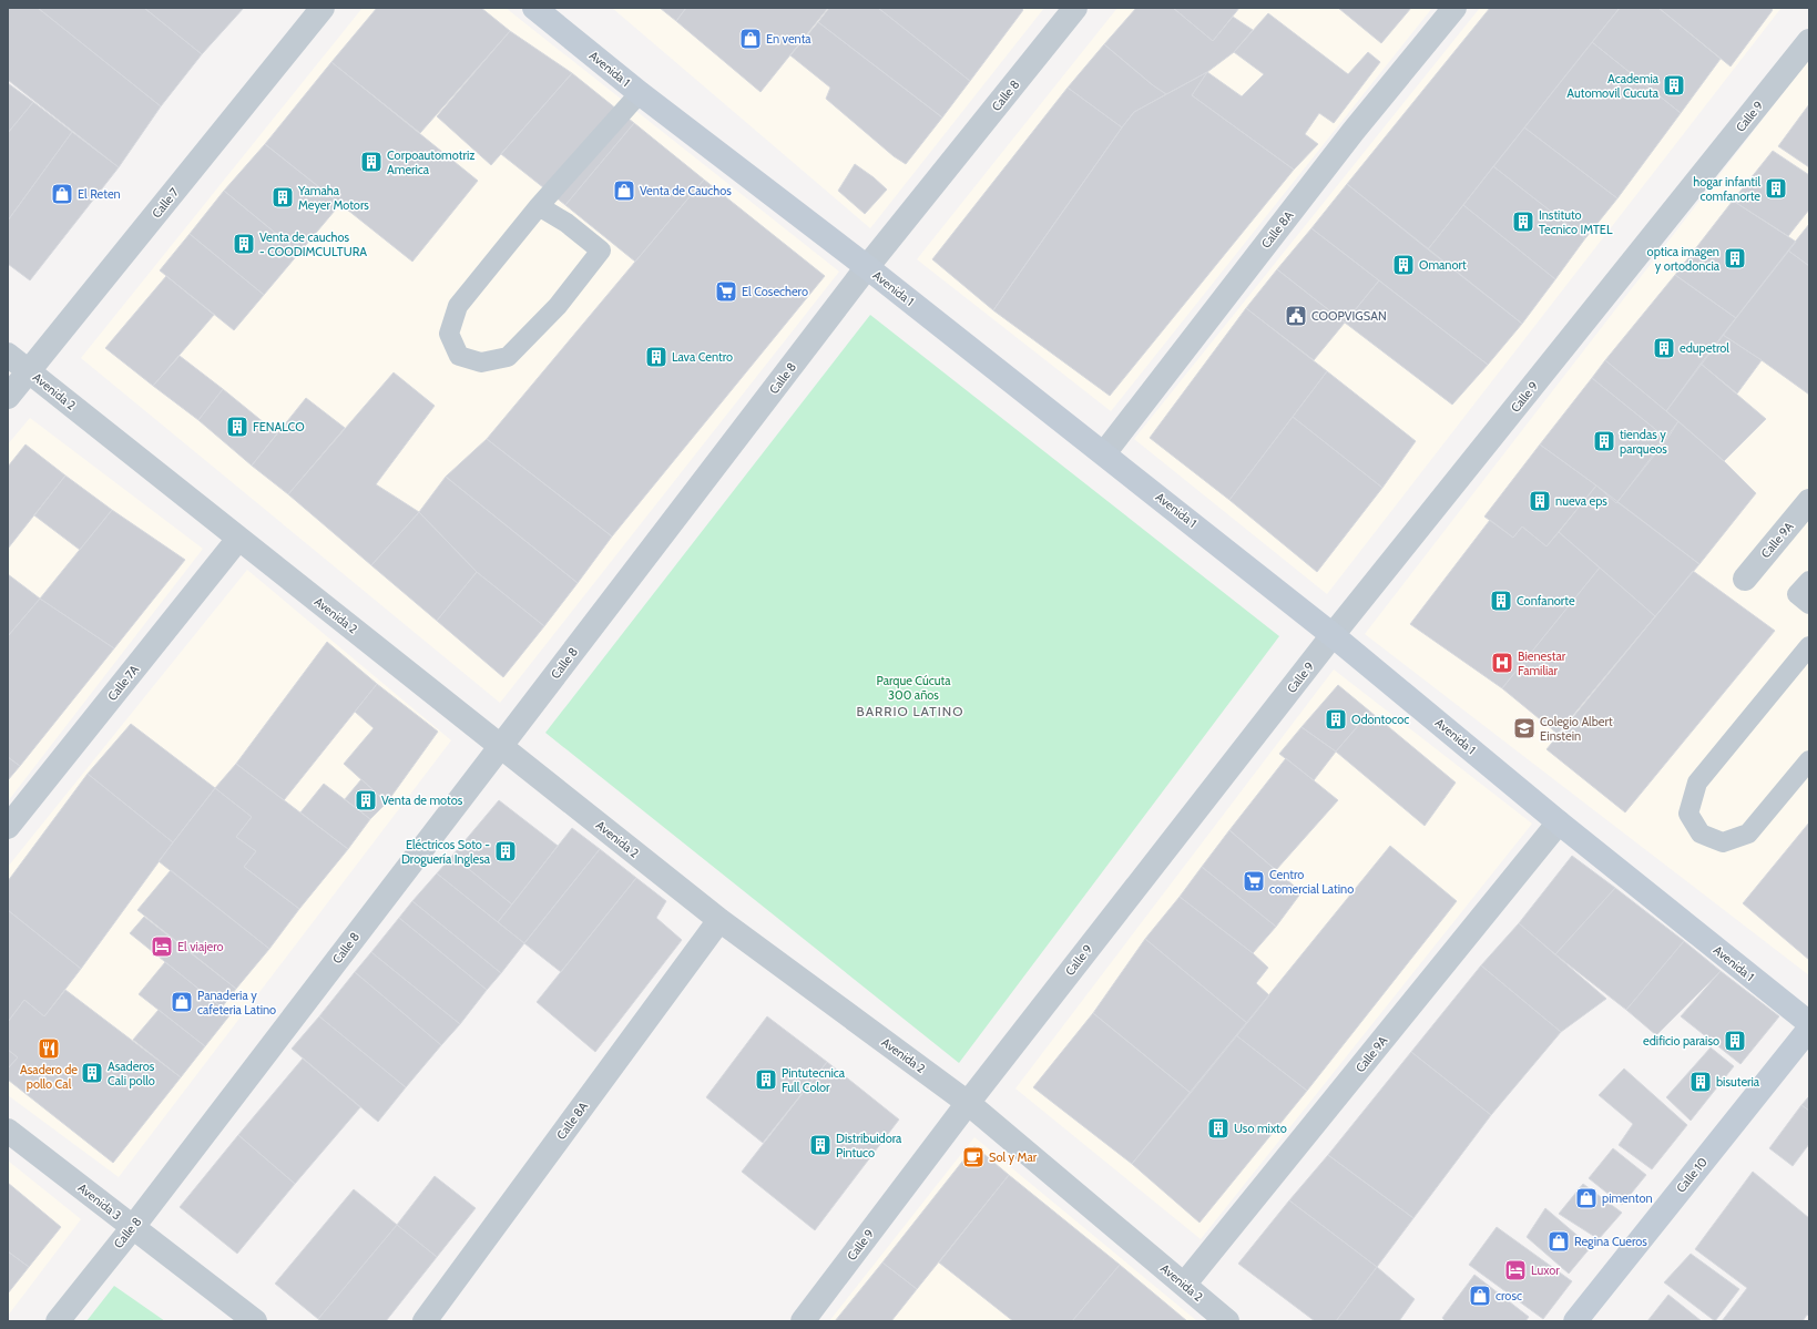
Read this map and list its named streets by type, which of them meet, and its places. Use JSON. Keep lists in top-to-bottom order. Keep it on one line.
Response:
{"streets":{"street":["Avenida 1","Calle 8","Calle 9","Calle 7","Calle 8A","Avenida 2","Calle 9A","Calle 7A","Calle 10","Avenida 3"]},"crossings":[["Avenida 1","Calle 8"],["Avenida 1","Calle 9"],["Avenida 1","Calle 8A"],["Avenida 1","Calle 9A"],["Calle 8","Avenida 2"],["Calle 8","Avenida 3"],["Calle 9","Avenida 2"],["Calle 7","Avenida 2"],["Calle 8A","Avenida 2"],["Avenida 2","Calle 9A"],["Avenida 2","Calle 7A"]],"districts":["BARRIO LATINO"],"parks":["Parque Cúcuta 300 años"],"places":{"shop":["En venta","Venta de Cauchos","El Reten","Panaderia y cafeteria Latino","pimenton","Regina Cueros","crosc"],"building":["Academia Automovil Cucuta","Corpoautomotriz America","hogar infantil comfanorte","Yamaha Meyer Motors","Instituto Tecnico IMTEL","Venta de cauchos - COODIMCULTURA","optica imagen y ortodoncia","Omanort","edupetrol","Lava Centro","FENALCO","tiendas y parqueos","nueva eps","Confanorte","Odontococ","Venta de motos","Eléctricos Soto - Droguería Inglesa","edificio paraiso","Asaderos Cali pollo","Pintutecnica Full Color","bisuteria","Uso mixto","Distribuidora Pintuco"],"supermarket":["El Cosechero","Centro comercial Latino"],"public building":["COOPVIGSAN"],"hospital":["Bienestar Familiar"],"school or university":["Colegio Albert Einstein"],"hotel":["El viajero","Luxor"],"restaurant":["Asadero de pollo Cal"],"cafe":["Sol y Mar"]}}
